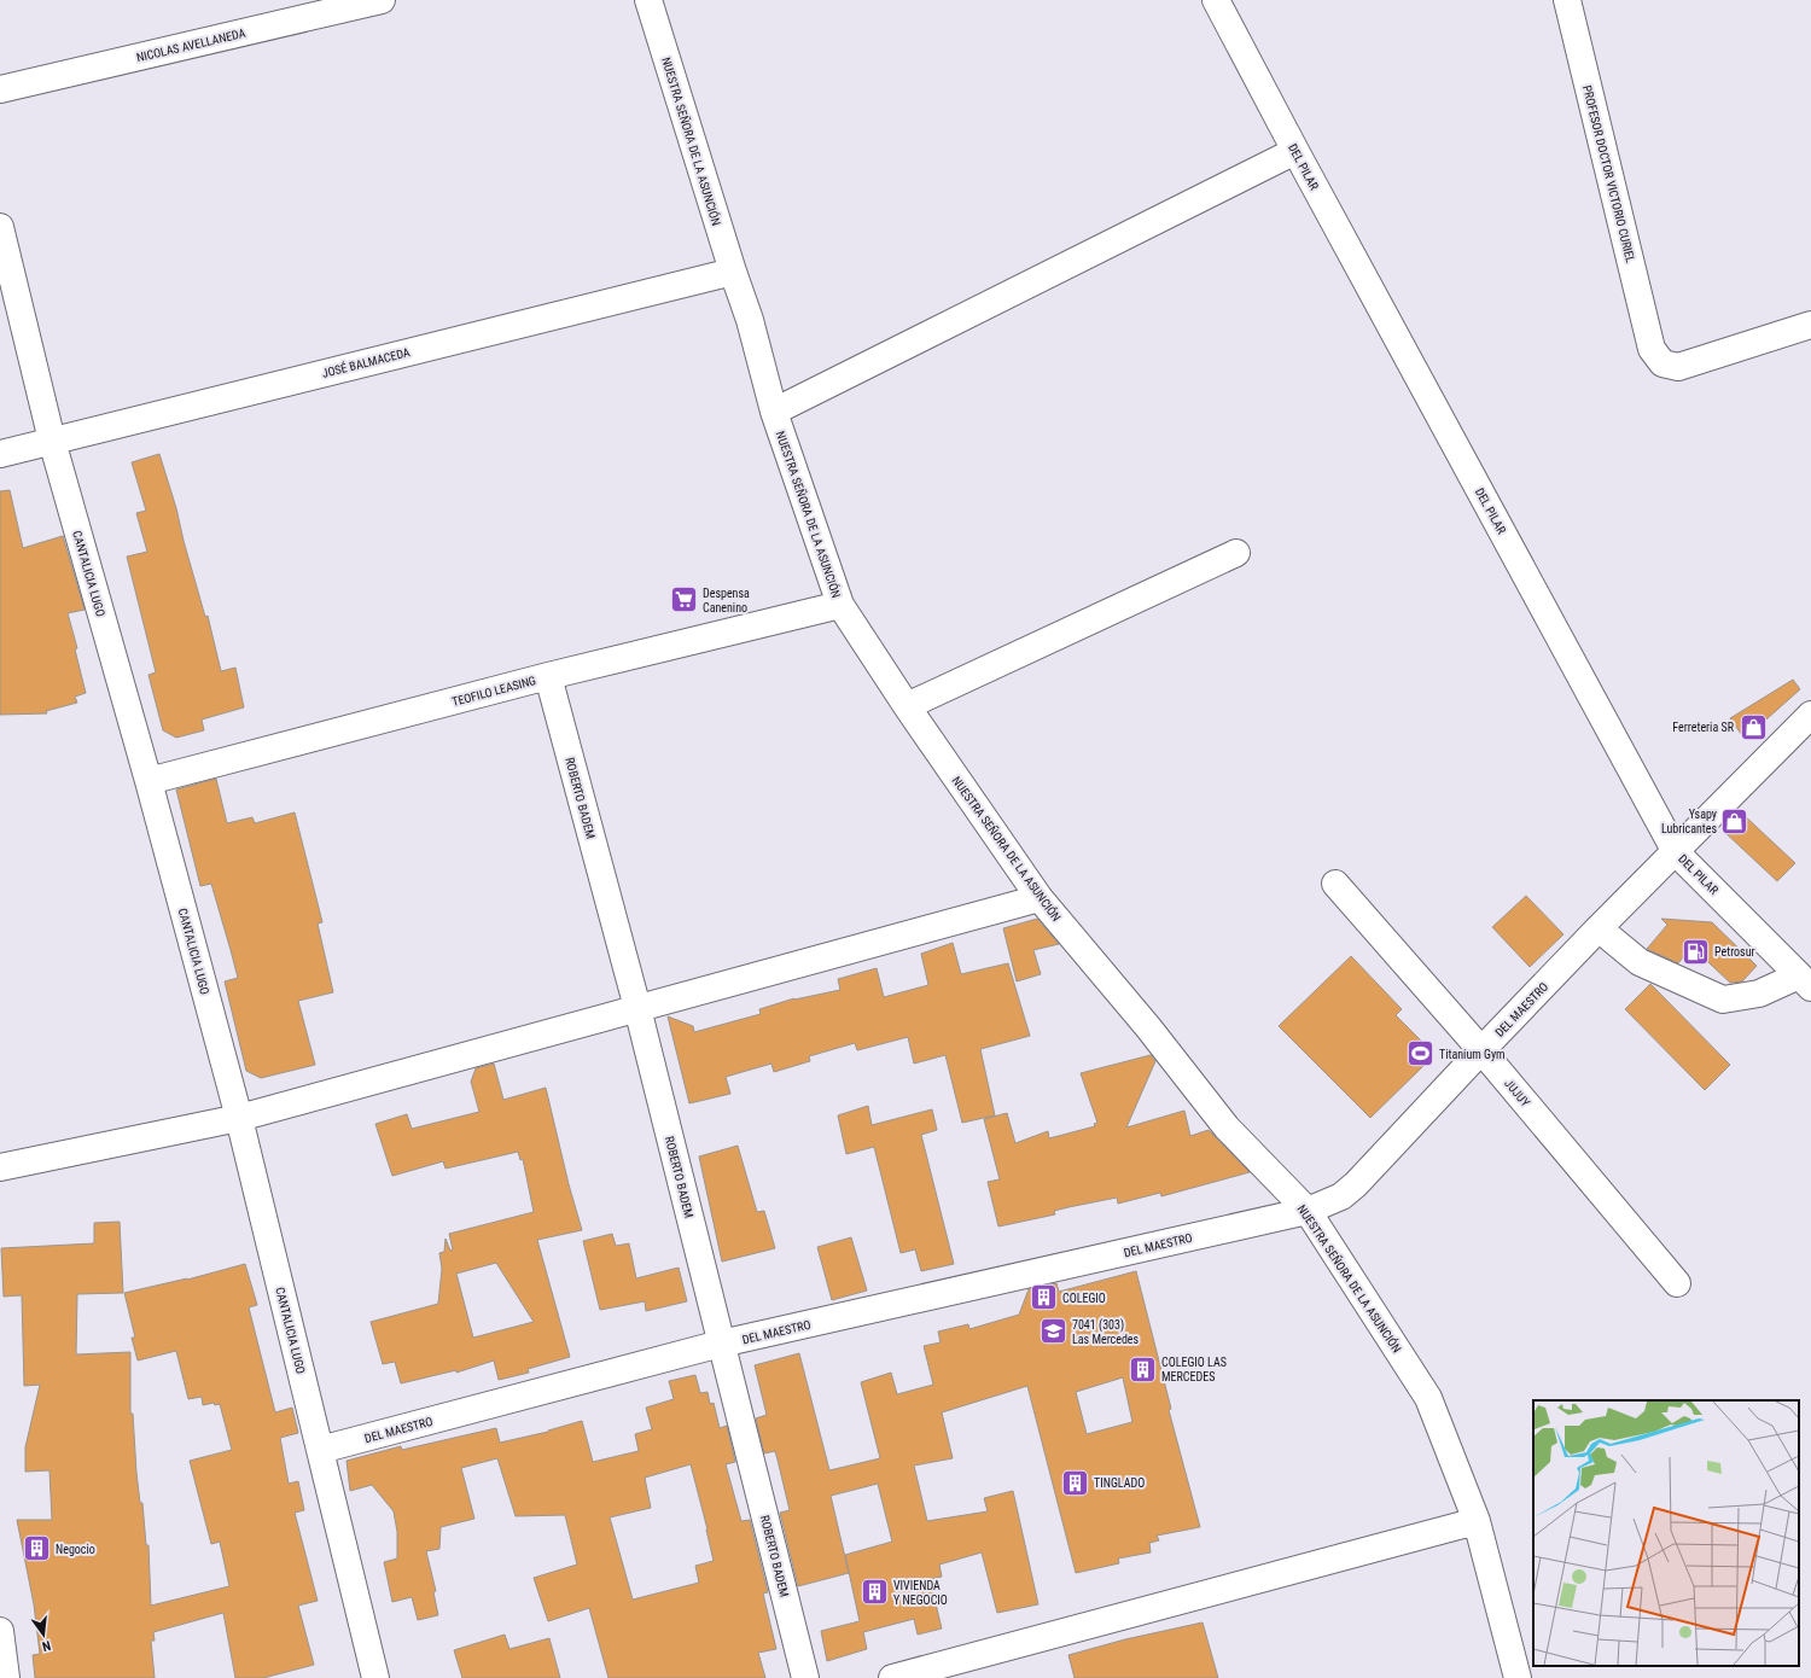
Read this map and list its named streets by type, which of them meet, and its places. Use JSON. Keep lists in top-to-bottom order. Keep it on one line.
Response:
{"streets":{"street":["NICOLAS AVELLANEDA","NUESTRA SEÑORA DE LA ASUNCIÓN","DEL PILAR","PROFESOR DOCTOR VICTORIO CURIEL","JOSÉ BALMACEDA","CANTALICIA LUGO","TEOFILO LEASING","ROBERTO BADEM","DEL MAESTRO","JUJUY"]},"crossings":[["NUESTRA SEÑORA DE LA ASUNCIÓN","JOSÉ BALMACEDA"],["NUESTRA SEÑORA DE LA ASUNCIÓN","TEOFILO LEASING"],["NUESTRA SEÑORA DE LA ASUNCIÓN","DEL MAESTRO"],["DEL PILAR","DEL MAESTRO"],["JOSÉ BALMACEDA","CANTALICIA LUGO"],["CANTALICIA LUGO","TEOFILO LEASING"],["CANTALICIA LUGO","DEL MAESTRO"],["TEOFILO LEASING","ROBERTO BADEM"],["ROBERTO BADEM","DEL MAESTRO"],["DEL MAESTRO","JUJUY"]],"places":{"supermarket":["Despensa Canenino"],"shop":["Ferreteria SR","Ysapy Lubricantes"],"fuel station":["Petrosur"],"sports":["Titanium Gym"],"building":["COLEGIO","COLEGIO LAS MERCEDES","TINGLADO","Negocio","VIVIENDA Y NEGOCIO"],"school or university":["7041 (303) Las Mercedes"]},"north":"bottom"}
